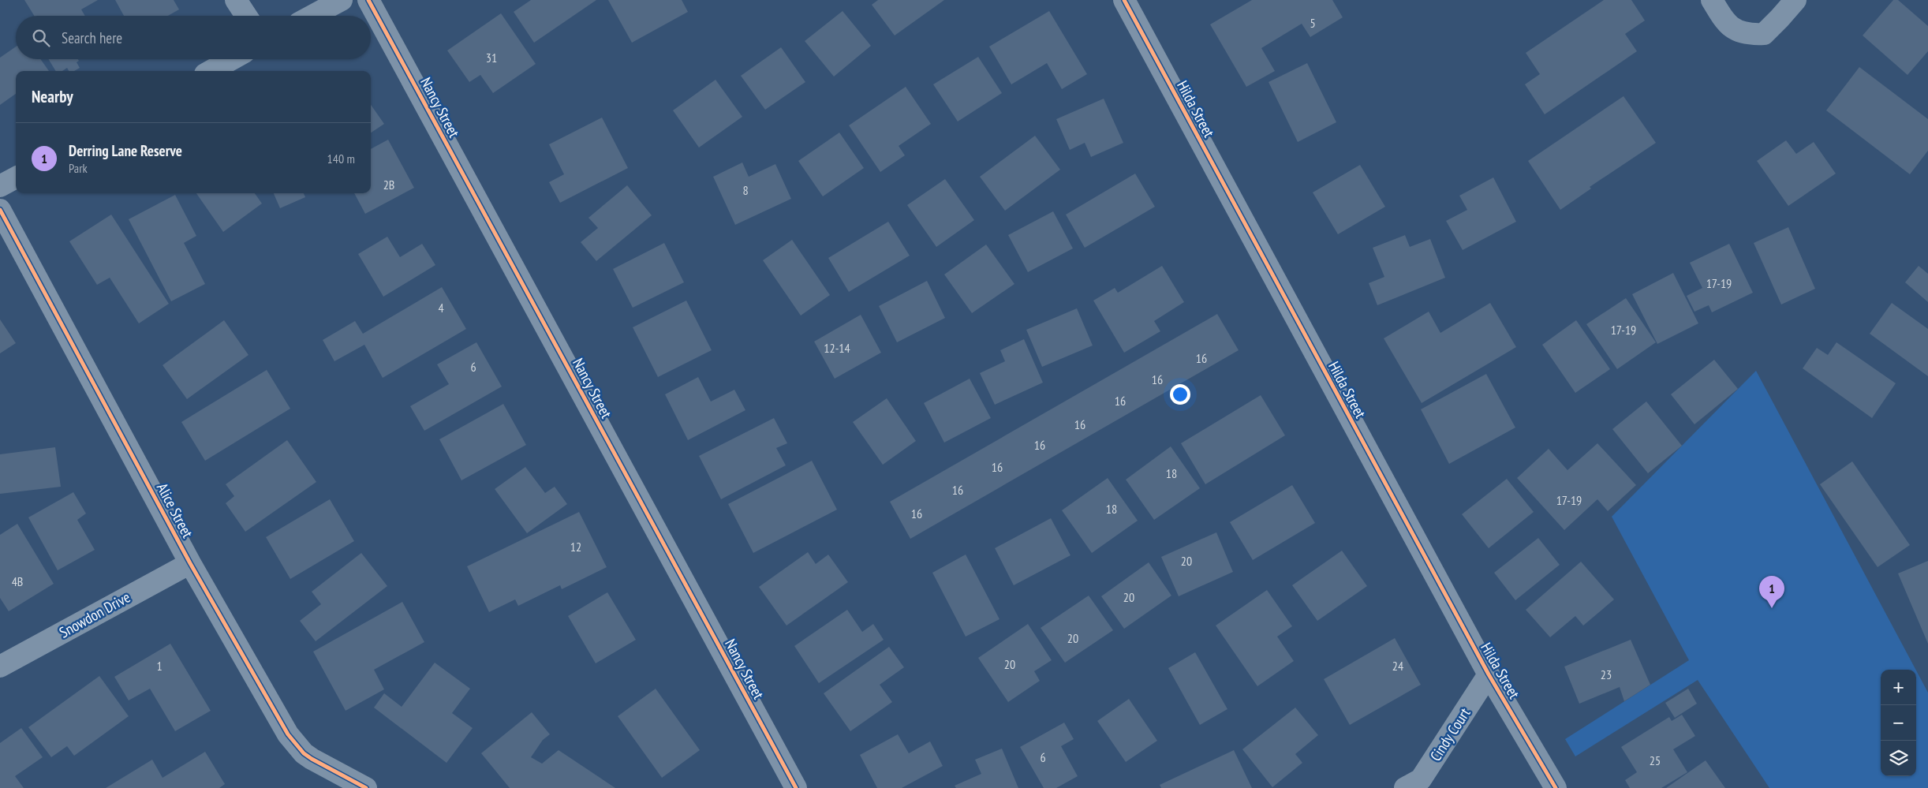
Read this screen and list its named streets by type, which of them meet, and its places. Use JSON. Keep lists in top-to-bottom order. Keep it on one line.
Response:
{"streets":{"street":["Nancy Street","Hilda Street","Alice Street","Snowdon Drive","Cindy Court"]},"crossings":[["Hilda Street","Cindy Court"],["Alice Street","Snowdon Drive"]],"house_numbers":["5","31","2B","8","17-19","4","17-19","12-14","16","6","16","16","16","16","16","18","16","17-19","18","16","12","20","4B","20","20","20","1","24","23","6","25"],"page":{"search":"Search here","heading":"Nearby","list":[{"mark":"1","name":"Derring Lane Reserve","note":"Park","value":"140 m"}],"pins":"1","map_buttons":["+","−"]}}
